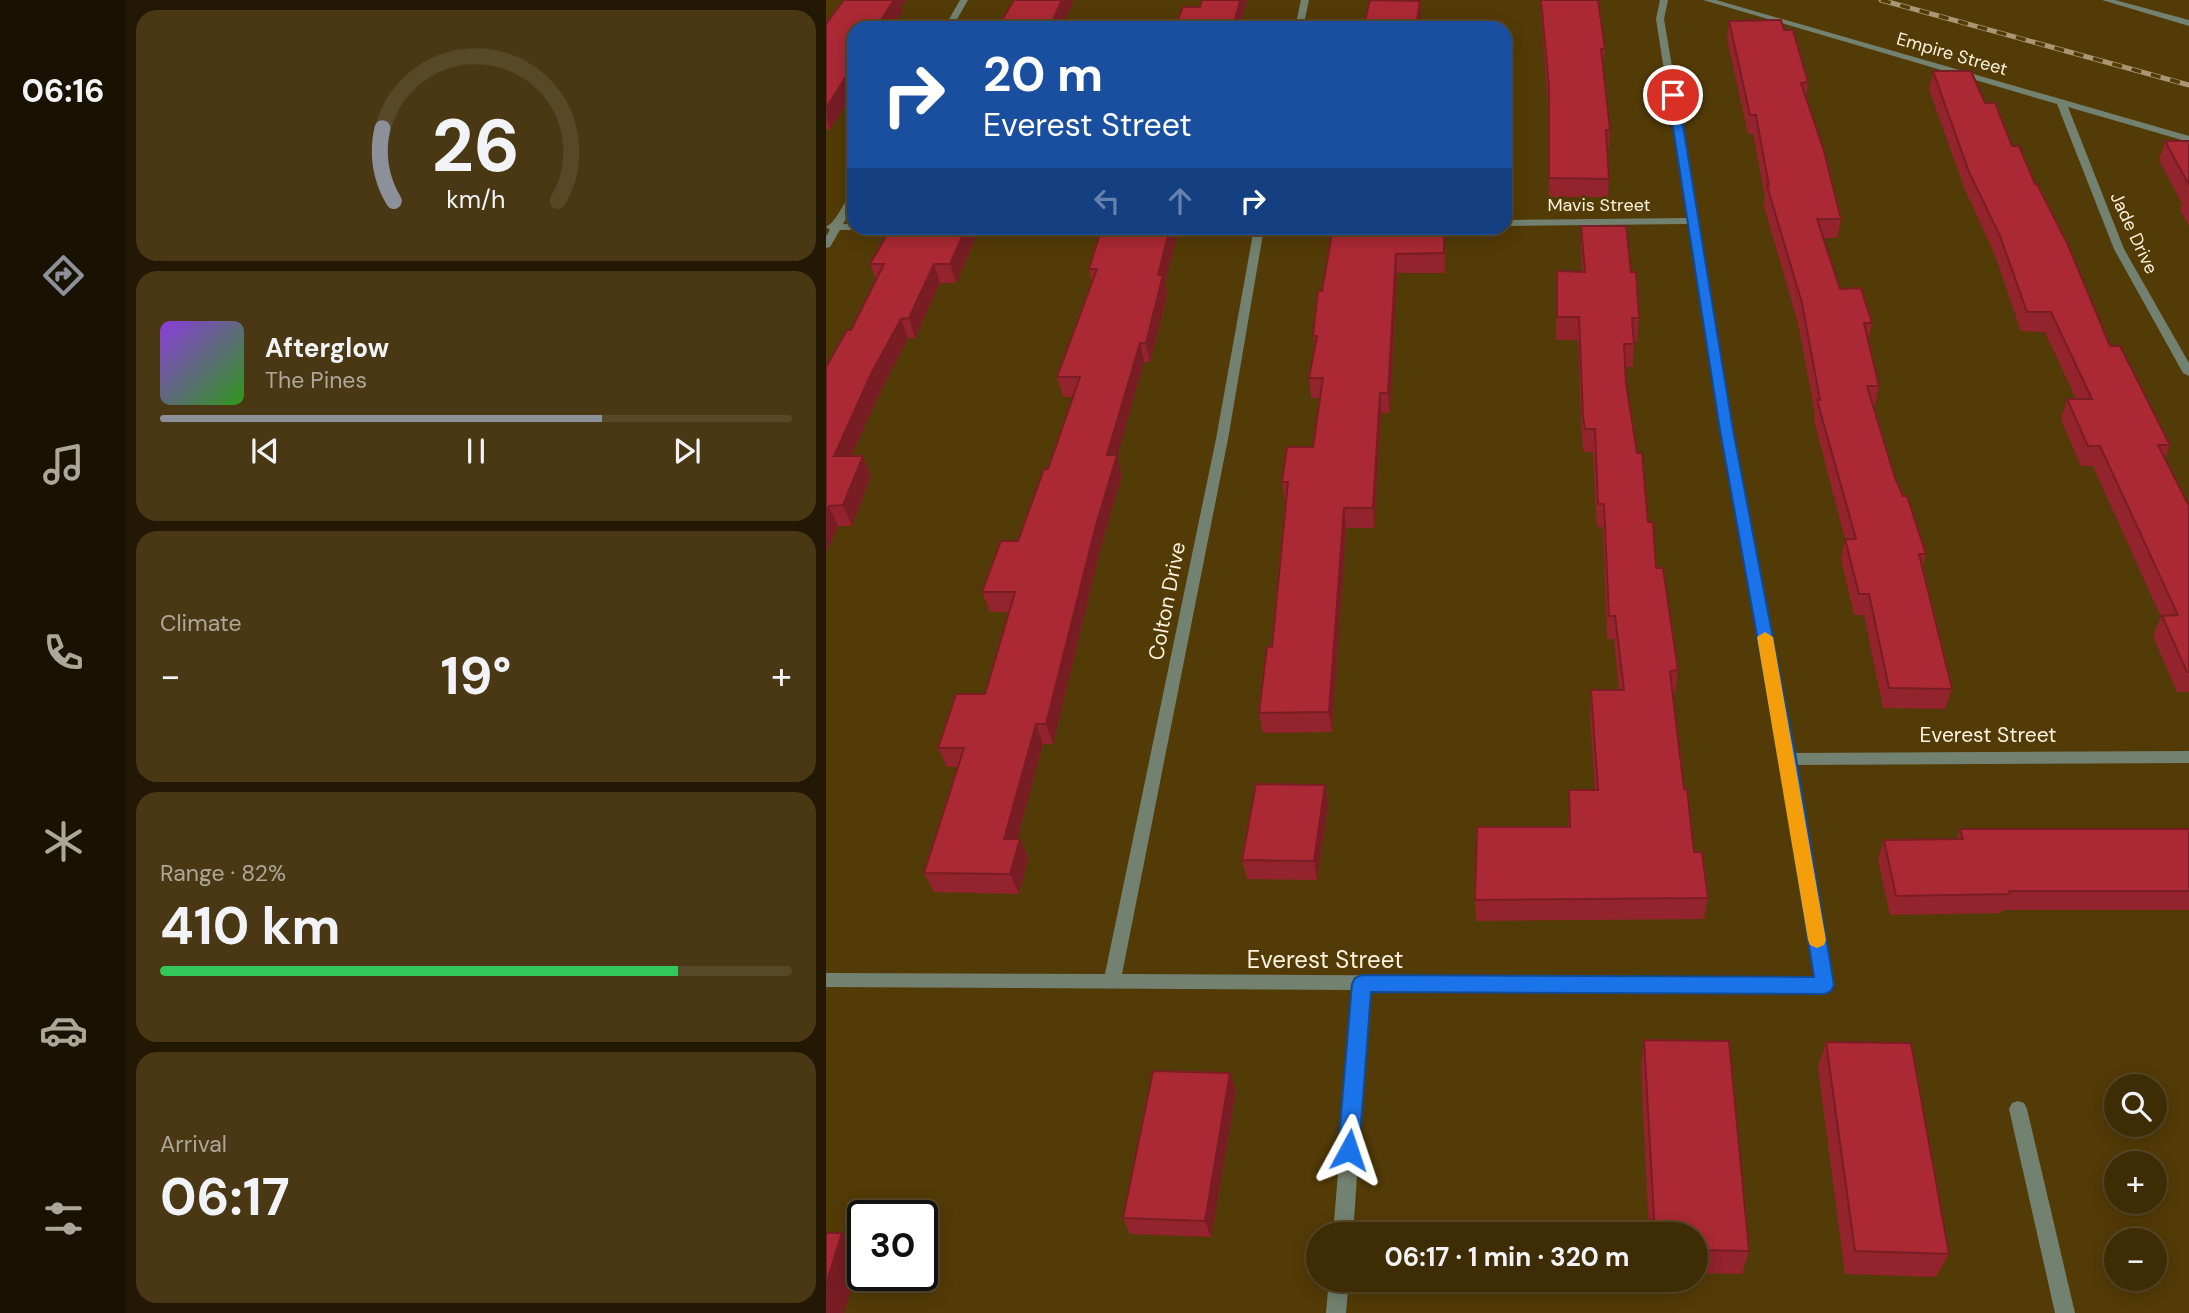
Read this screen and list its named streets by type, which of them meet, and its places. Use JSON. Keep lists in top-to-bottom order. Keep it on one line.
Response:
{"streets":{"street":["Empire Street","Mavis Street","Jade Drive","Colton Drive","Everest Street"]},"crossings":[["Empire Street","Jade Drive"],["Colton Drive","Everest Street"]],"page":{"tabs":"06:16","turn":["20 m","Everest Street"],"song":["Afterglow","The Pines"],"tile":["Climate",["Range · 82%","410 km"],["Arrival","06:17"]],"heat":["−","19°","+"],"map_buttons":["+","−"],"limit":"30","trip":"06:17 · 1 min · 320 m","gauge":["26","km/h"]}}
